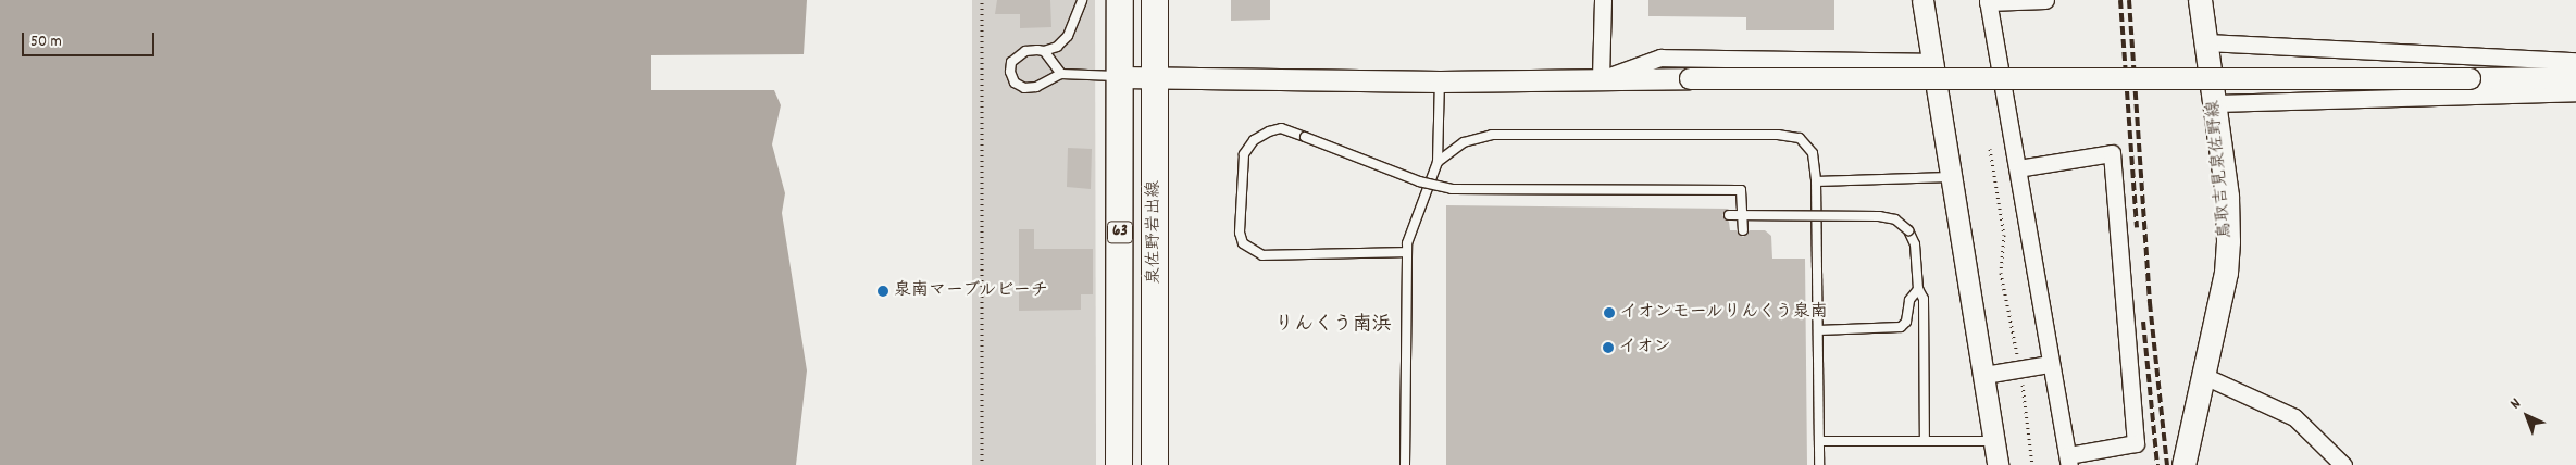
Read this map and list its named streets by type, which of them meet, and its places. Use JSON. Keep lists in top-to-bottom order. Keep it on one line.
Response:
{"streets":{"main road":["鳥取吉見泉佐野線","63","泉佐野岩出線"]},"districts":["りんくう南浜"],"places":["泉南マーブルビーチ","イオンモールりんくう泉南","イオン"],"scale_bar":"50 m","north":"top left"}
